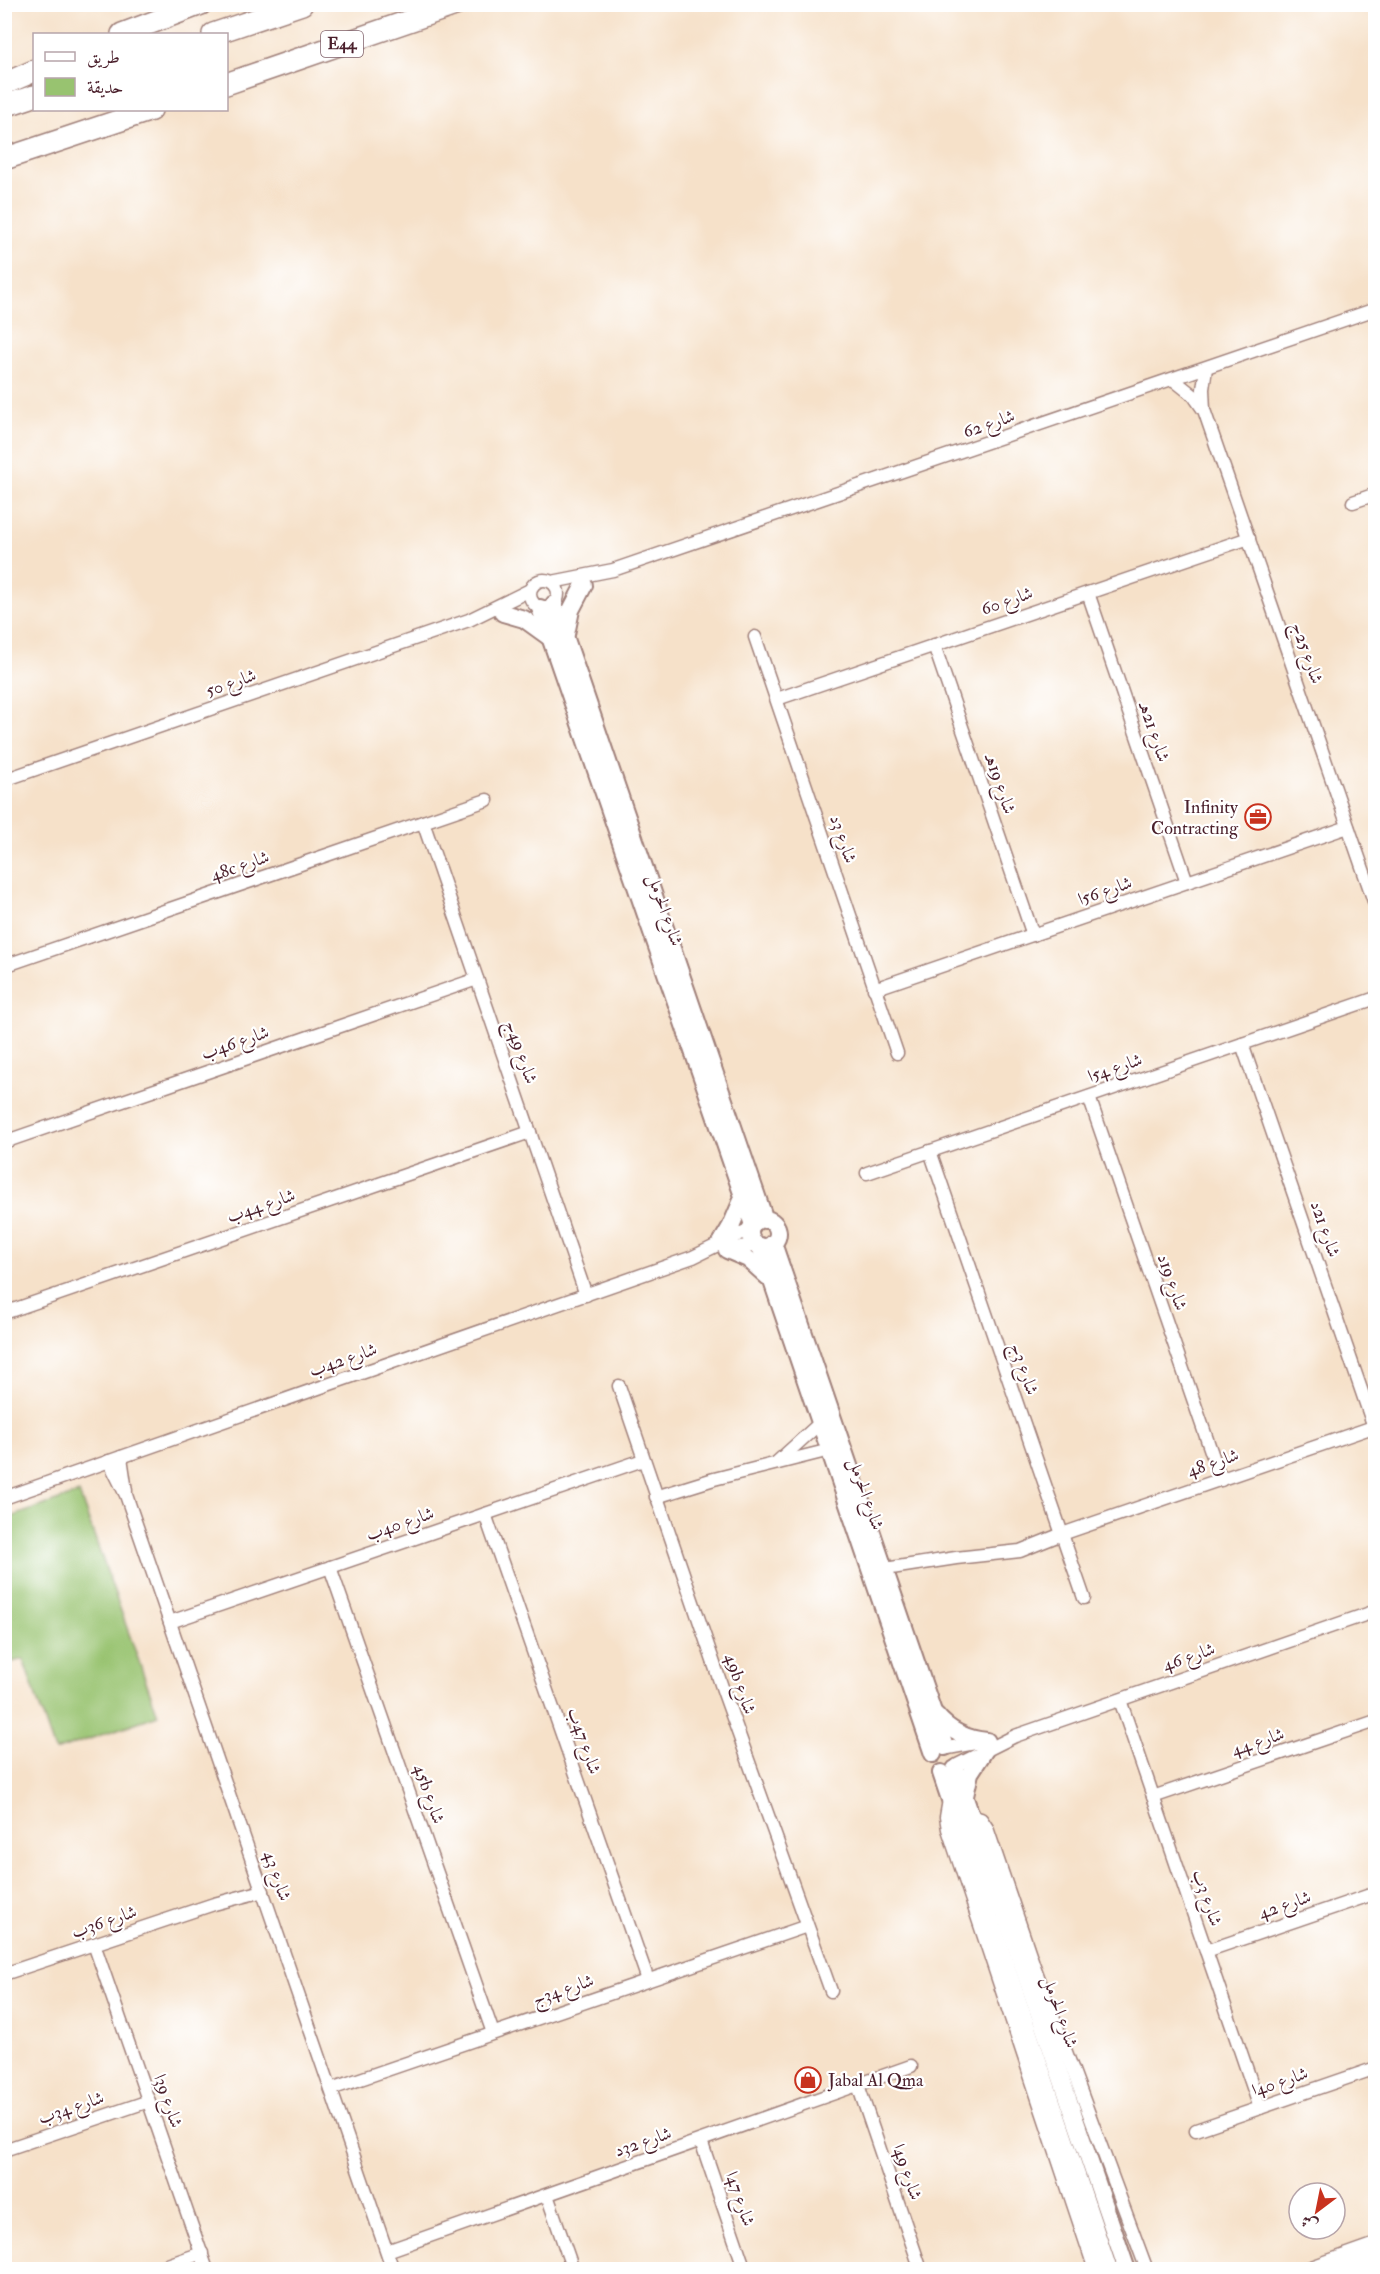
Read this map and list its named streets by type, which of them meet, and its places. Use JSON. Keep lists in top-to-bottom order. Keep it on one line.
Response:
{"streets":{"highway":["E44"],"street":["شارع 62","شارع 60","شارع 25ج","شارع 50","شارع 21هـ","شارع 19هـ","شارع 3د","48c شارع","شارع 56ا","شارع الحرمل","شارع 46ب","شارع 49ج","شارع 54ا","شارع 44ب","شارع 21د","شارع 19د","شارع 42ب","شارع 3ج","شارع 48","شارع 40ب","شارع 46","49b شارع","شارع 47ب","شارع 44","45b شارع","شارع 43","شارع 3ب","شارع 42","شارع 36ب","شارع 34ج","شارع 40ا","شارع 39ا","شارع 34ب","شارع 32د","شارع 49ا","شارع 47ا"]},"crossings":[["شارع 62","شارع 25ج"],["شارع 62","شارع 50"],["شارع 62","شارع الحرمل"],["شارع 60","شارع 25ج"],["شارع 60","شارع 21هـ"],["شارع 60","شارع 19هـ"],["شارع 60","شارع 3د"],["شارع 25ج","شارع 56ا"],["شارع 50","شارع الحرمل"],["شارع 21هـ","شارع 56ا"],["شارع 19هـ","شارع 56ا"],["شارع 3د","شارع 56ا"],["48c شارع","شارع 49ج"],["شارع الحرمل","شارع 42ب"],["شارع الحرمل","شارع 48"],["شارع الحرمل","شارع 46"],["شارع 46ب","شارع 49ج"],["شارع 49ج","شارع 44ب"],["شارع 49ج","شارع 42ب"],["شارع 54ا","شارع 21د"],["شارع 54ا","شارع 19د"],["شارع 54ا","شارع 3ج"],["شارع 21د","شارع 48"],["شارع 19د","شارع 48"],["شارع 42ب","شارع 43"],["شارع 3ج","شارع 48"],["شارع 40ب","49b شارع"],["شارع 40ب","شارع 47ب"],["شارع 40ب","45b شارع"],["شارع 40ب","شارع 43"],["شارع 46","شارع 3ب"],["49b شارع","شارع 34ج"],["شارع 47ب","شارع 34ج"],["شارع 44","شارع 3ب"],["45b شارع","شارع 34ج"],["شارع 43","شارع 36ب"],["شارع 43","شارع 34ج"],["شارع 43","شارع 32د"],["شارع 3ب","شارع 42"],["شارع 3ب","شارع 40ا"],["شارع 36ب","شارع 39ا"],["شارع 39ا","شارع 34ب"],["شارع 32د","شارع 49ا"],["شارع 32د","شارع 47ا"]],"places":{"office":["Infinity Contracting"],"shop":["Jabal Al Qma"]},"legend":["طريق","حديقة"],"north":"bottom left"}
